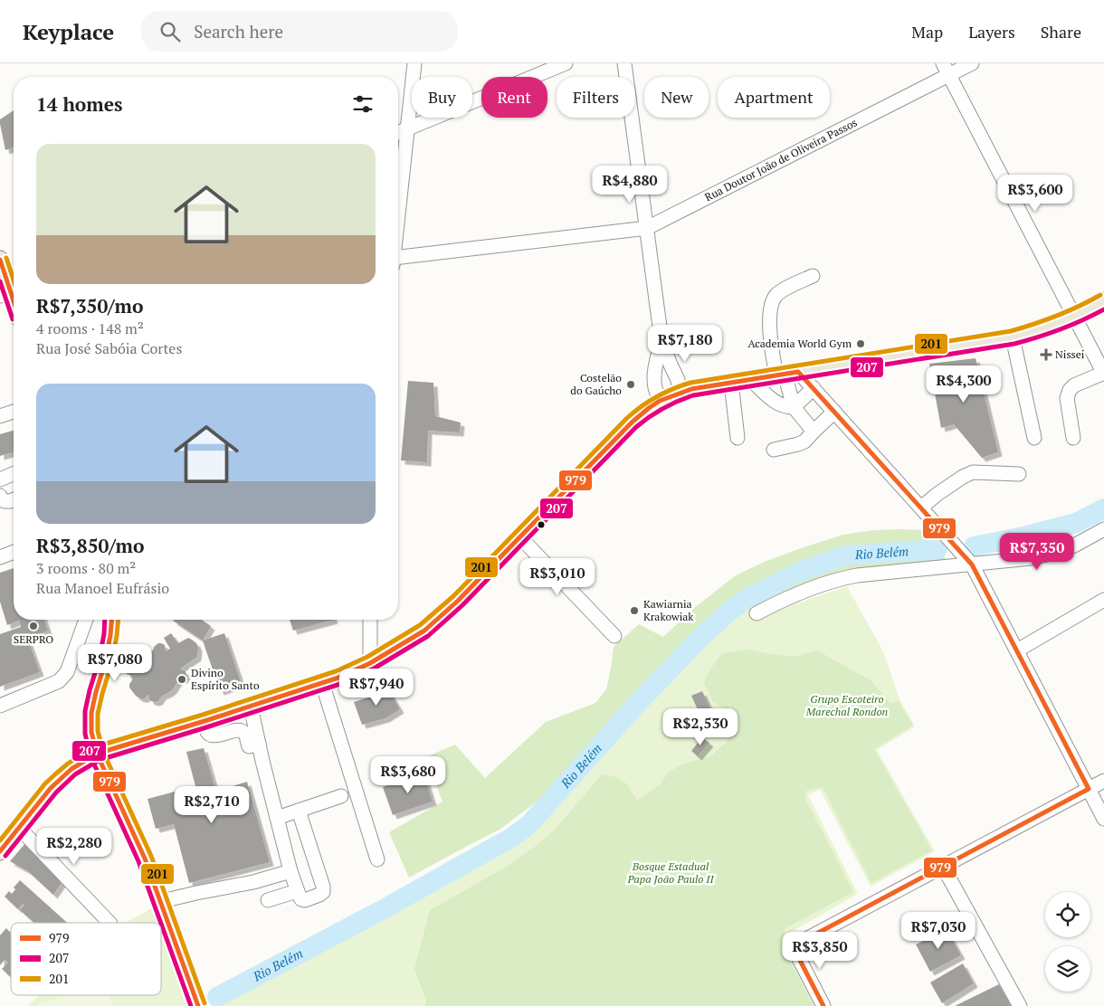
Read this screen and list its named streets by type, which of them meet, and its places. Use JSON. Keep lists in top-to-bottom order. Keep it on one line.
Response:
{"streets":{"street":["Rua Doutor João de Oliveira Passos"]},"water":["Rio Belém"],"parks":["Grupo Escoteiro Marechal Rondon","Bosque Estadual Papa João Paulo II"],"places":{"other":["Academia World Gym","Costelão do Gaúcho","Kawiarnia Krakowiak","SERPRO","Divino Espírito Santo"],"health":["Nissei"]},"lines":["transit line 201","transit line 979","transit line 207"],"legend":["979","207","201"],"page":{"header":"Keyplace","search":"Search here","nav":["Map","Layers","Share"],"chip":["Buy","Rent","Filters","New","Apartment"],"heading":"14 homes","list":[{"name":"R$7,350/mo","note":"4 rooms · 148 m² · Rua José Sabóia Cortes"},{"name":"R$3,850/mo","note":"3 rooms · 80 m² · Rua Manoel Eufrásio"}],"price":["R$4,880","R$3,600","R$7,180","R$4,300","R$7,350","R$3,010","R$7,080","R$7,940","R$2,530","R$3,680","R$2,710","R$2,280","R$7,030","R$3,850"]}}
